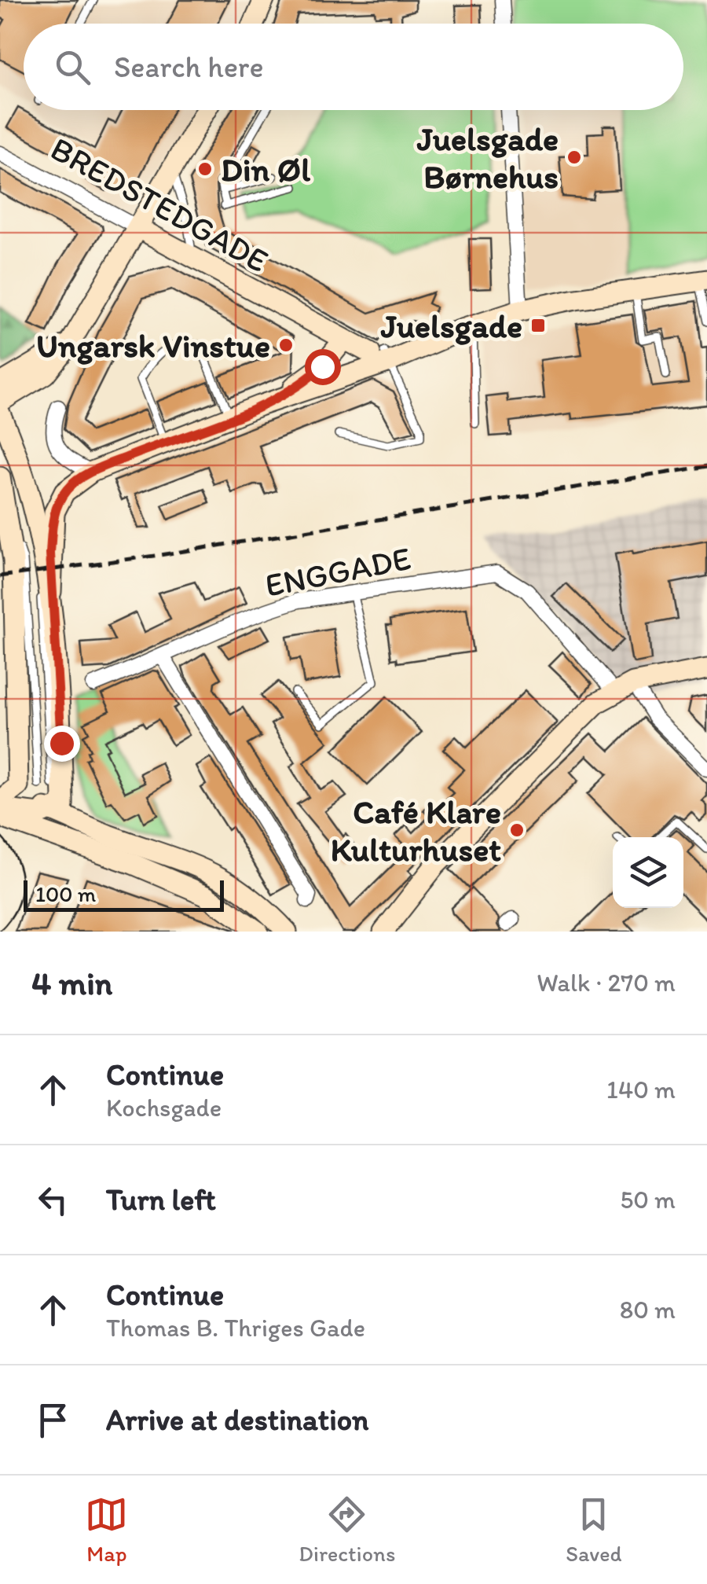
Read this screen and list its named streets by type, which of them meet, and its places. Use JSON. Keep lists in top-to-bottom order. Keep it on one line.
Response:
{"streets":{"street":["BREDSTEDGADE","ENGGADE"]},"places":{"other":["Juelsgade Børnehus","Din Øl","Ungarsk Vinstue","Café Klare Kulturhuset"],"transit":["Juelsgade"]},"scale_bar":"100 m","page":{"search":"Search here","scale":"100 m","heading":["4 min","Walk · 270 m"],"list":[["Continue","Kochsgade","140 m"],["Turn left","50 m"],["Continue","Thomas B. Thriges Gade","80 m"],"Arrive at destination"],"nav":["Map","Directions","Saved"]}}
